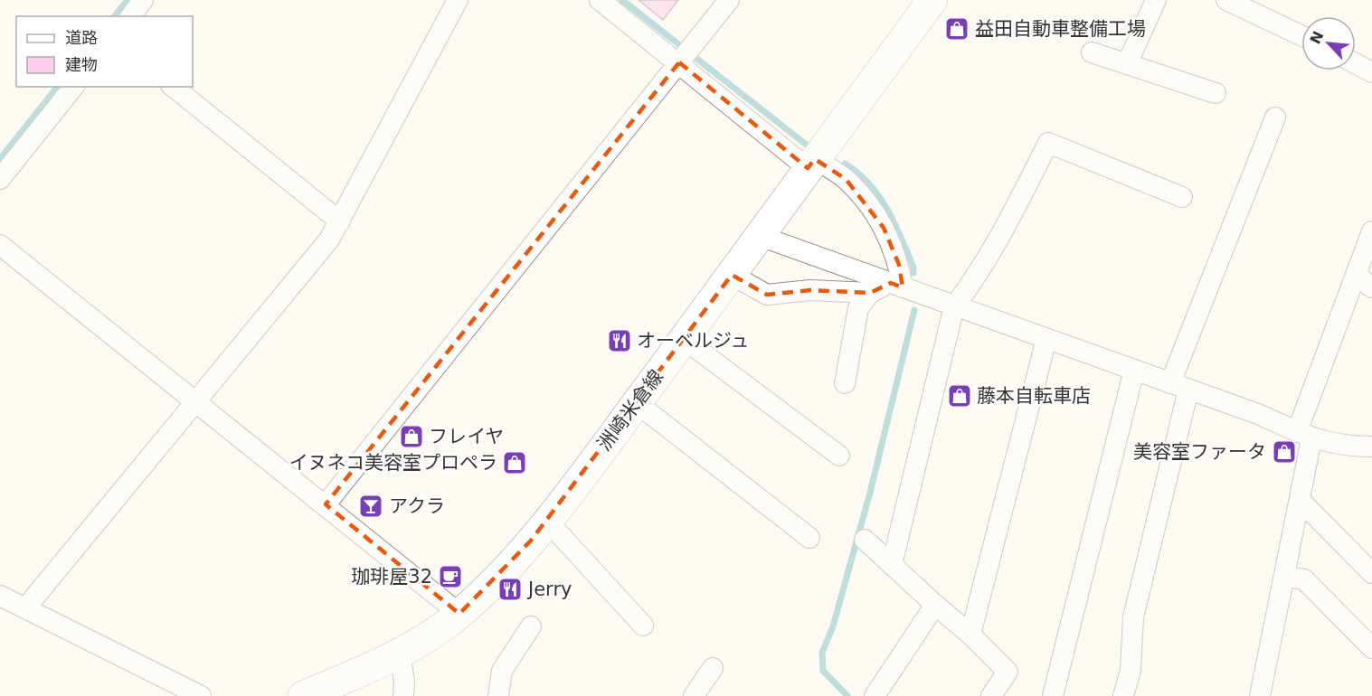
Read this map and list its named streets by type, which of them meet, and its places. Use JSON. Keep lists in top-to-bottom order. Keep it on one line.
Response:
{"streets":{"main road":["洲崎米倉線"]},"places":{"shop":["益田自動車整備工場","藤本自転車店","フレイヤ","美容室ファータ","イヌネコ美容室プロペラ"],"restaurant":["オーベルジュ","Jerry"],"bar":["アクラ"],"cafe":["珈琲屋32"]},"legend":["道路","建物"],"north":"top left"}
